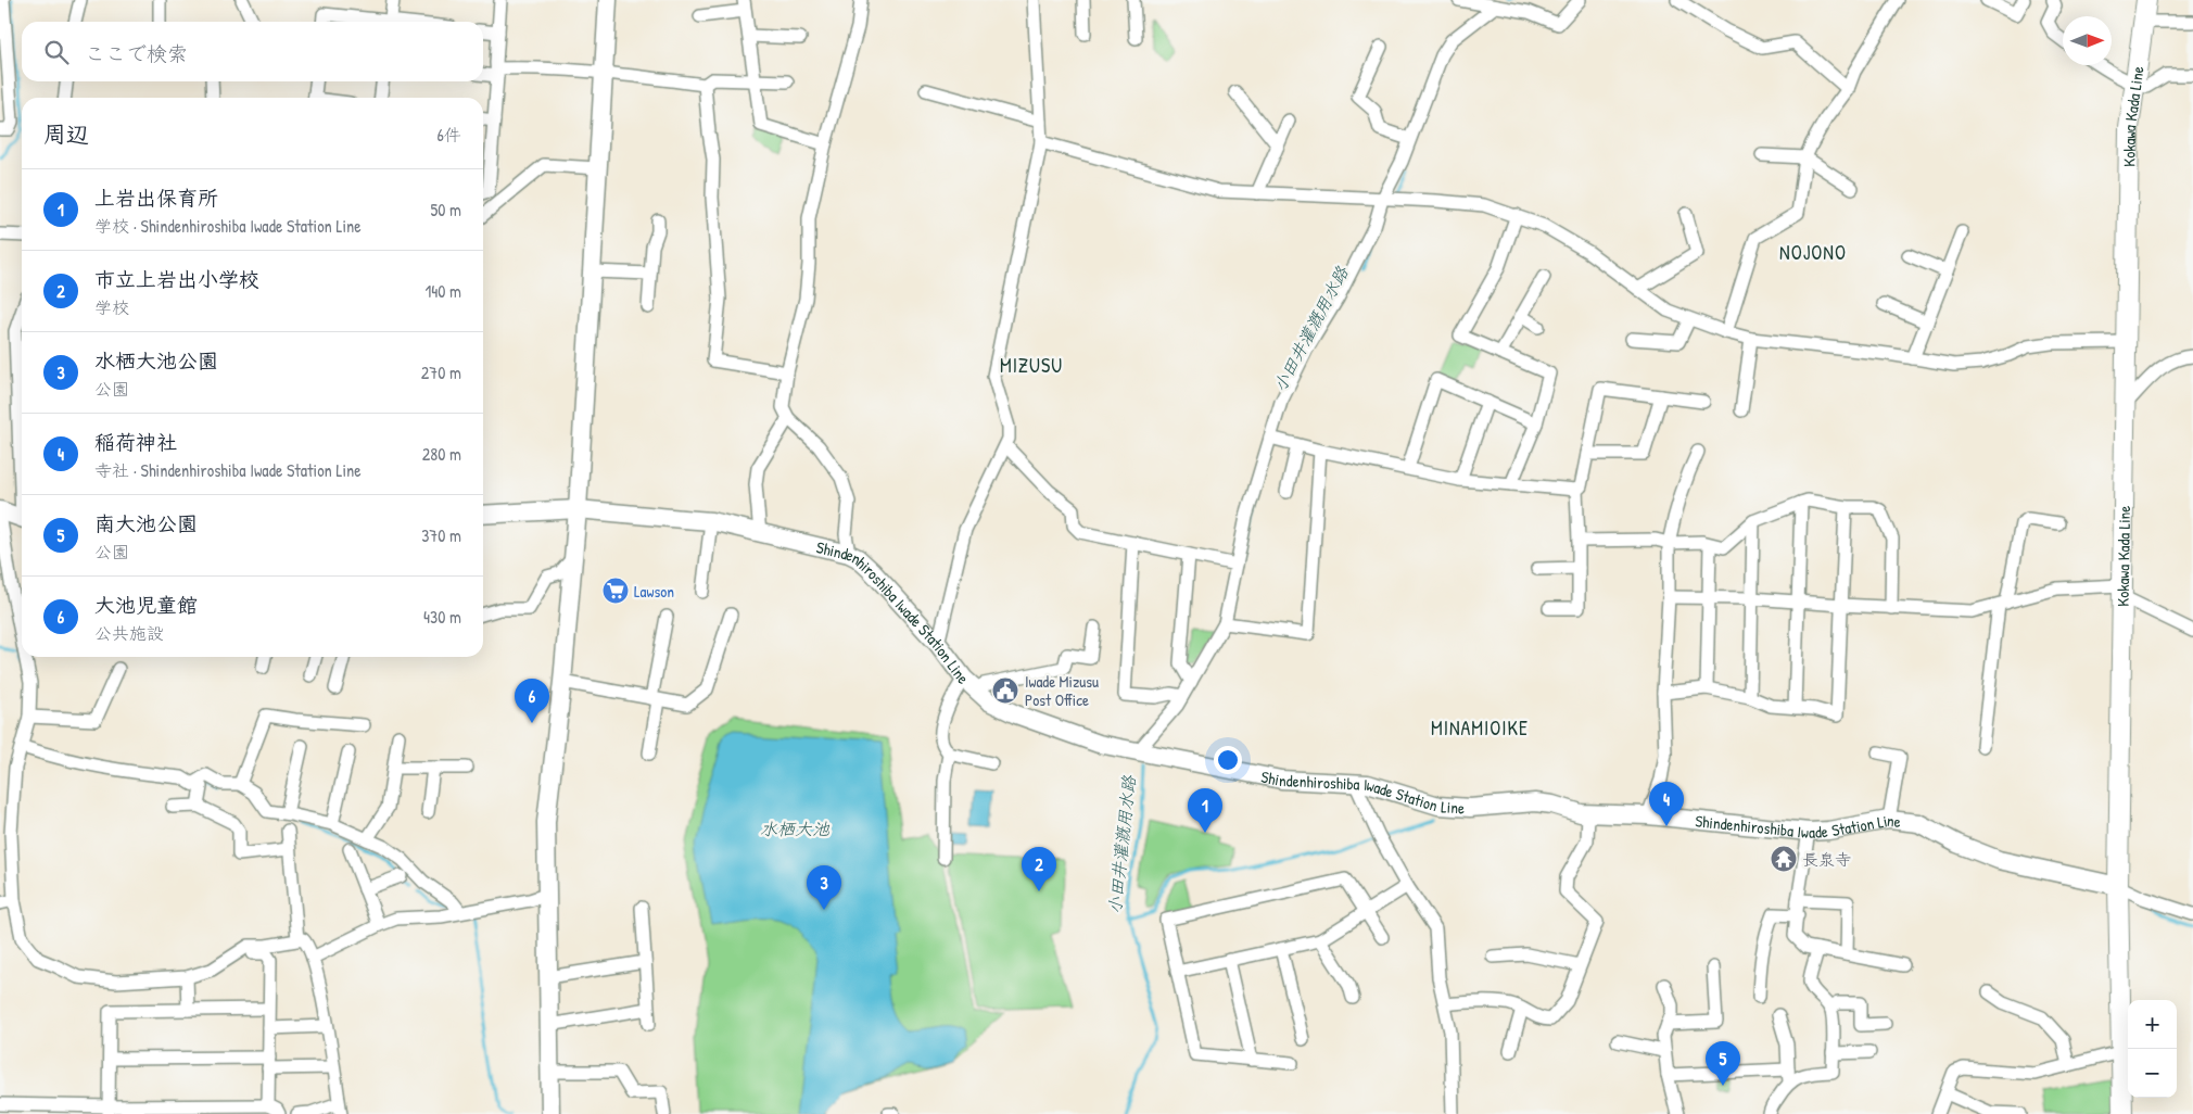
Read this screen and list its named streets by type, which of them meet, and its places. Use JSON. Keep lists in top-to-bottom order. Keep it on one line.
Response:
{"streets":{"main road":["Kokawa Kada Line","Shindenhiroshiba Iwade Station Line"]},"crossings":[["Kokawa Kada Line","Shindenhiroshiba Iwade Station Line"]],"districts":["NOJONO","MIZUSU","MINAMIOIKE"],"water":["小田井灌漑用水路","水栖大池"],"places":{"supermarket":["Lawson"],"public building":["Iwade Mizusu Post Office"],"temple":["長泉寺"]},"north":"right","page":{"search":"ここで検索","heading":["周辺","6件"],"list":[{"mark":"1","name":"上岩出保育所","note":"学校 · Shindenhiroshiba Iwade Station Line","value":"50 m"},{"mark":"2","name":"市立上岩出小学校","note":"学校","value":"140 m"},{"mark":"3","name":"水栖大池公園","note":"公園","value":"270 m"},{"mark":"4","name":"稲荷神社","note":"寺社 · Shindenhiroshiba Iwade Station Line","value":"280 m"},{"mark":"5","name":"南大池公園","note":"公園","value":"370 m"},{"mark":"6","name":"大池児童館","note":"公共施設","value":"430 m"}],"pins":["6","4","1","2","3","5"],"map_buttons":["+","−"]}}
